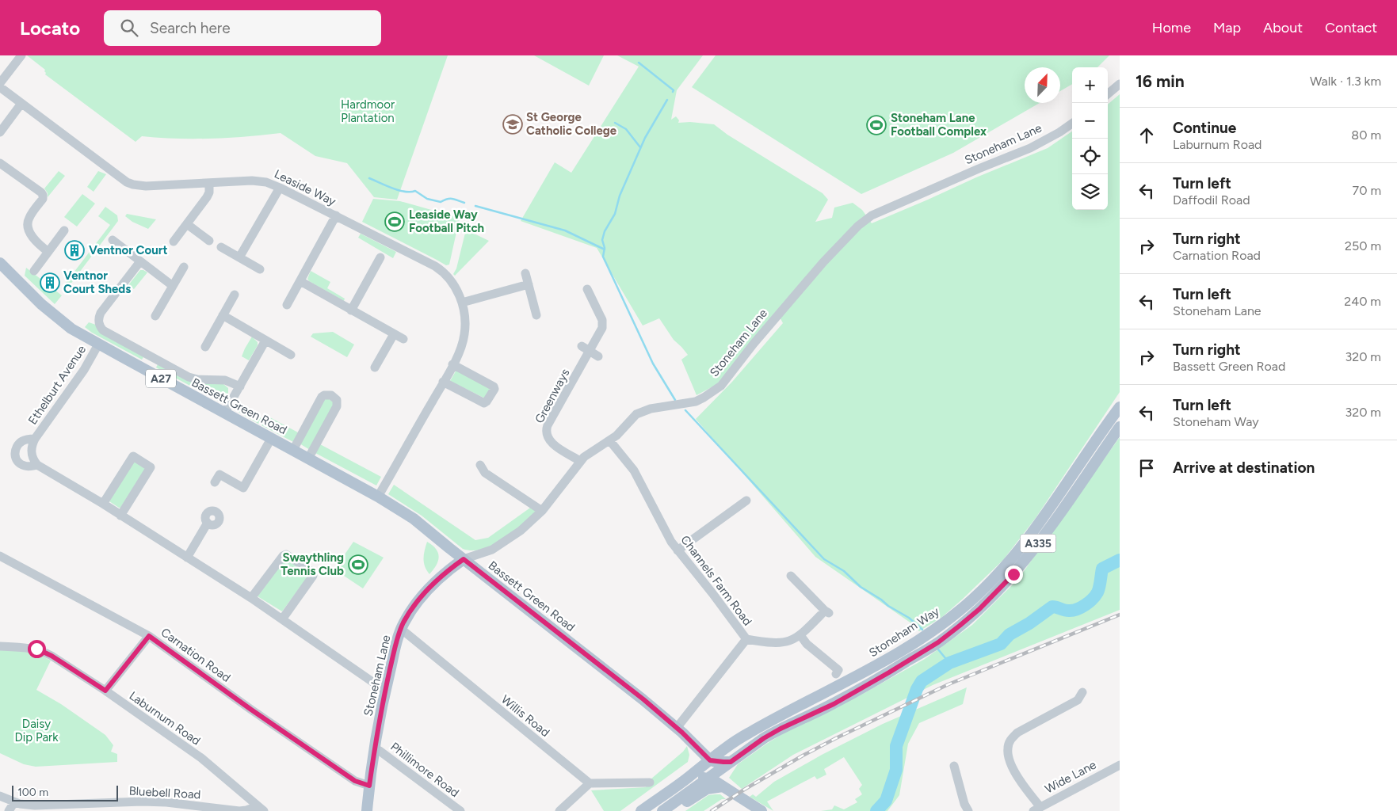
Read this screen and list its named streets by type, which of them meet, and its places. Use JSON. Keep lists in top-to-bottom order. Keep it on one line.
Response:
{"streets":{"main road":["Stoneham Lane","A27","Bassett Green Road","A335","Stoneham Way"],"street":["Leaside Way","Ethelburt Avenue","Greenways","Channels Farm Road","Carnation Road","Willis Road","Laburnum Road","Phillimore Road","Wide Lane","Bluebell Road"]},"crossings":[["Stoneham Lane","Ethelburt Avenue"],["Stoneham Lane","Greenways"],["Stoneham Lane","Bassett Green Road"],["Stoneham Lane","Channels Farm Road"],["Stoneham Lane","Carnation Road"],["Stoneham Lane","Willis Road"],["Stoneham Lane","Phillimore Road"],["Leaside Way","Bassett Green Road"],["Ethelburt Avenue","Bassett Green Road"],["Bassett Green Road","Channels Farm Road"],["Bassett Green Road","Stoneham Way"],["Laburnum Road","Bluebell Road"]],"parks":["Hardmoor Plantation","Daisy Dip Park"],"places":{"school or university":["St George Catholic College"],"sports":["Stoneham Lane Football Complex","Leaside Way Football Pitch","Swaythling Tennis Club"],"building":["Ventnor Court","Ventnor Court Sheds"]},"scale_bar":"100 m","north":"top right","page":{"header":"Locato","search":"Search here","nav":["Home","Map","About","Contact"],"heading":["16 min","Walk · 1.3 km"],"map_buttons":["+","−"],"list":[["Continue","Laburnum Road","80 m"],["Turn left","Daffodil Road","70 m"],["Turn right","Carnation Road","250 m"],["Turn left","Stoneham Lane","240 m"],["Turn right","Bassett Green Road","320 m"],["Turn left","Stoneham Way","320 m"],"Arrive at destination"],"scale":"100 m"}}
